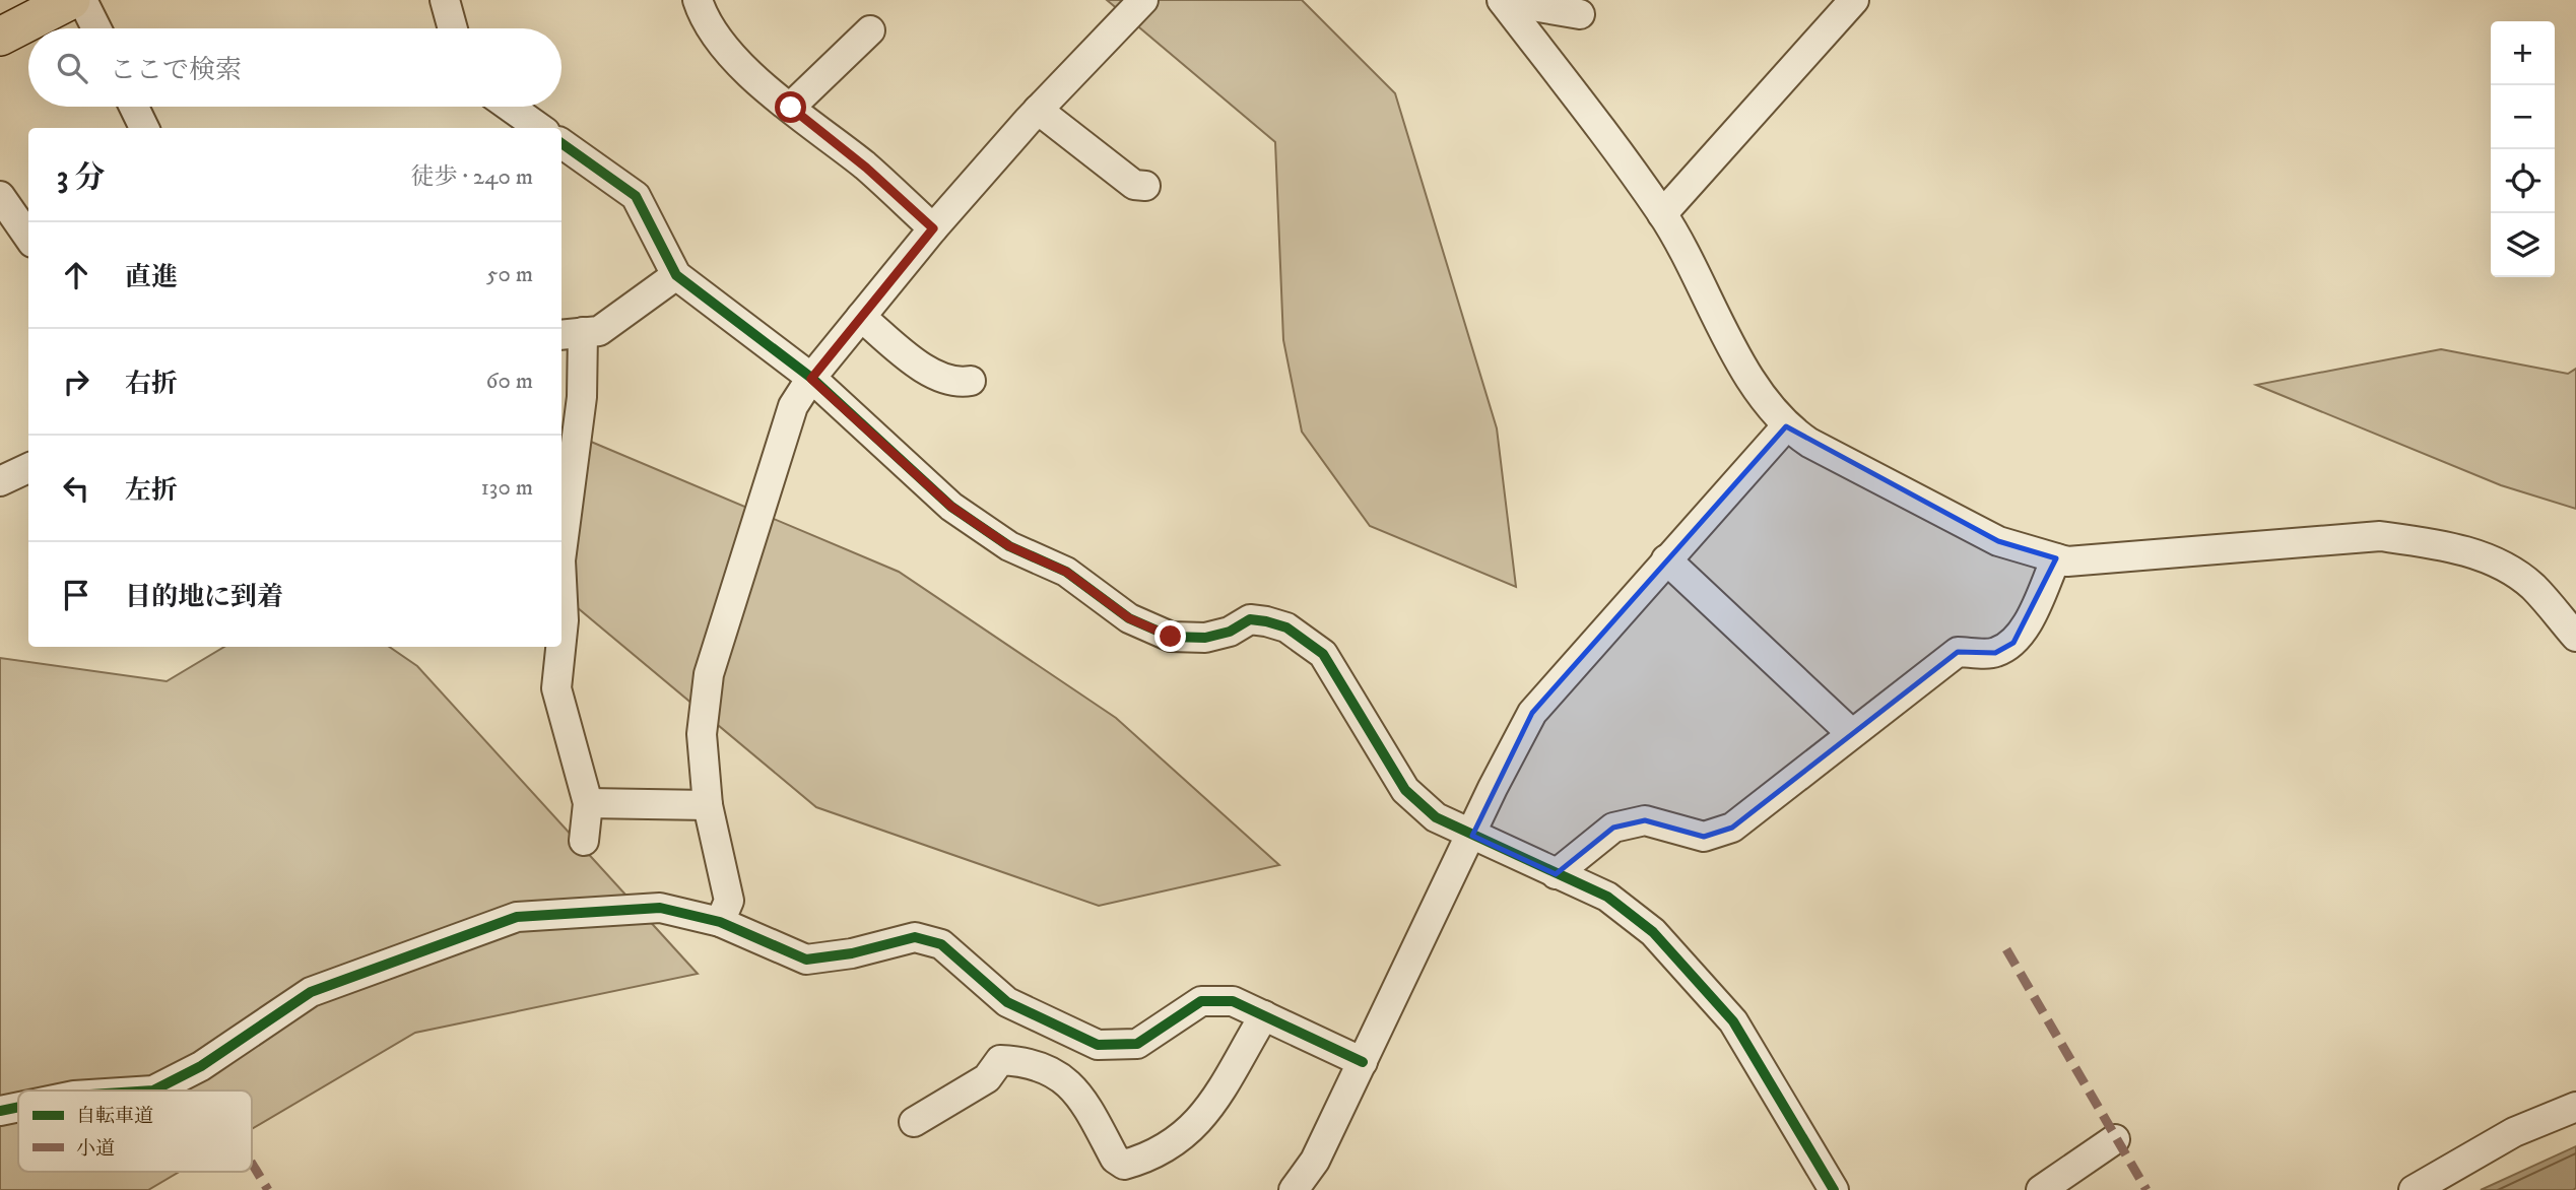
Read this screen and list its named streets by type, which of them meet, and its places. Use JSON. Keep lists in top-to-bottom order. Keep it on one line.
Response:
{"legend":["自転車道","小道"],"page":{"map_buttons":["+","−"],"search":"ここで検索","heading":["3 分","徒歩 · 240 m"],"list":[["直進","50 m"],["右折","60 m"],["左折","130 m"],"目的地に到着"]}}
